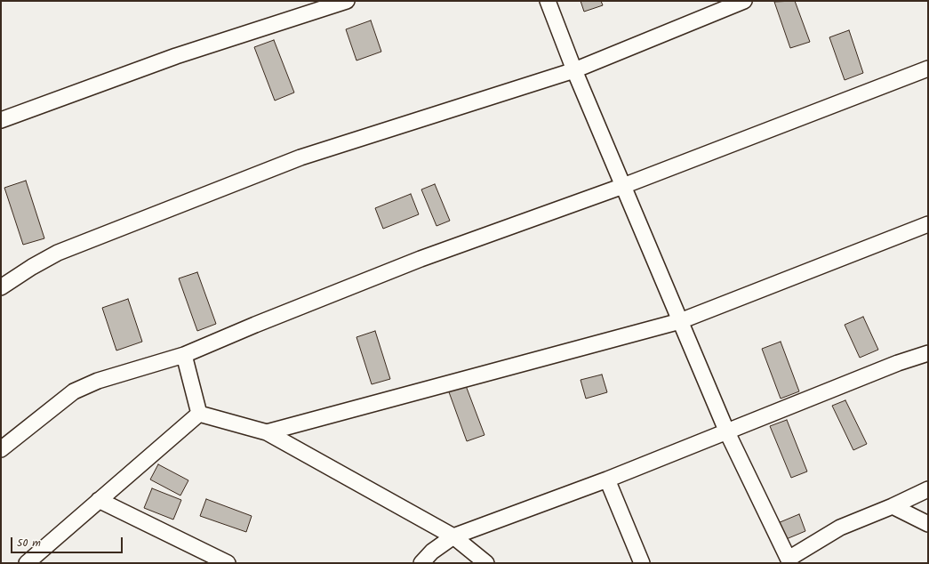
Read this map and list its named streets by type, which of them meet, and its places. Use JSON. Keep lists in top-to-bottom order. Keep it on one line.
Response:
{"scale_bar":"50 m"}
